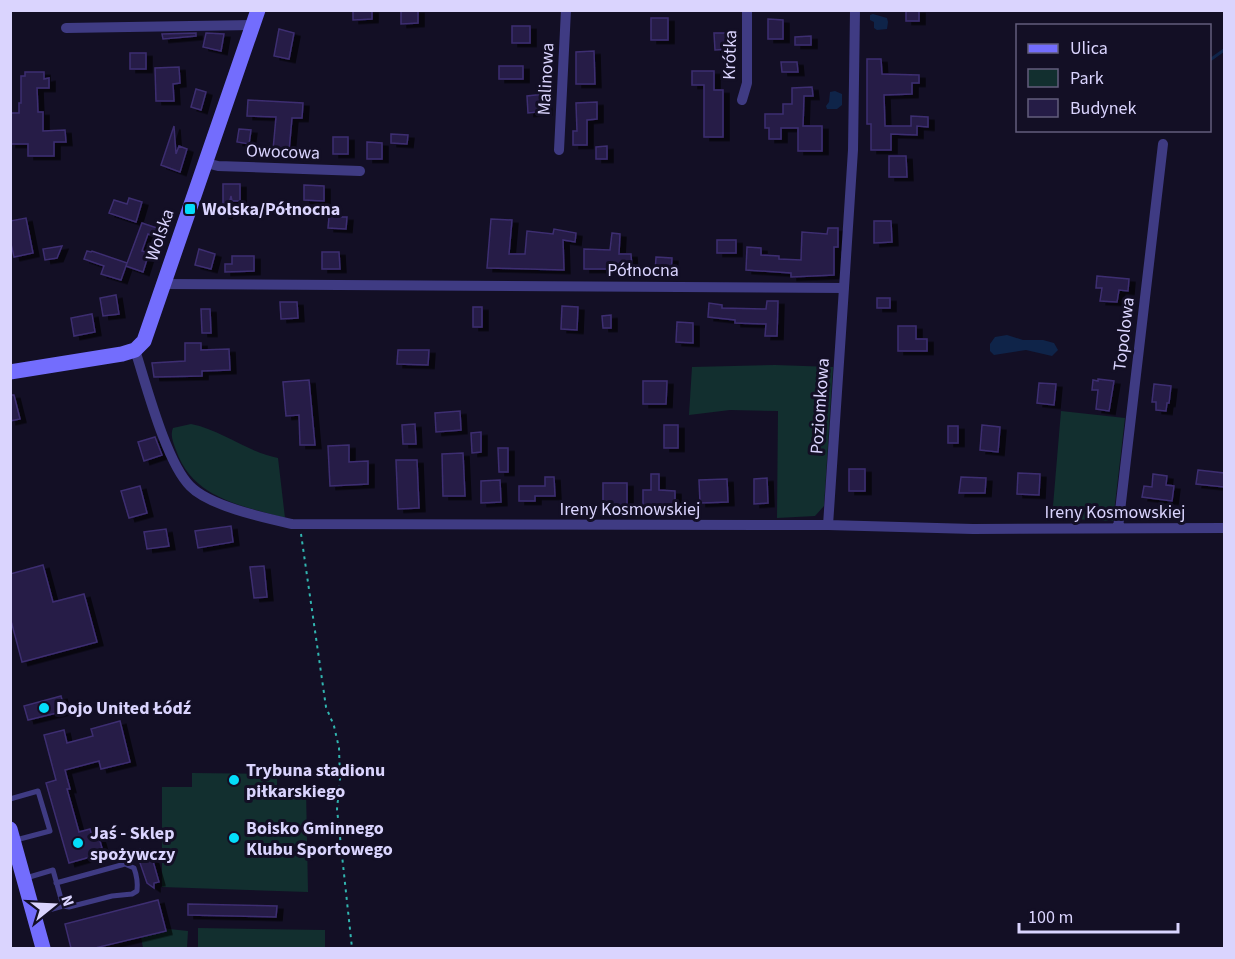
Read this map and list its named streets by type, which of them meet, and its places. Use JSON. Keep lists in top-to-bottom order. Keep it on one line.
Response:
{"streets":{"street":["Krótka","Malinowa","Owocowa","Wolska","Północna","Topolowa","Poziomkowa","Ireny Kosmowskiej"]},"crossings":[["Owocowa","Wolska"],["Wolska","Północna"],["Wolska","Ireny Kosmowskiej"],["Północna","Poziomkowa"],["Topolowa","Ireny Kosmowskiej"],["Poziomkowa","Ireny Kosmowskiej"]],"places":{"transit":["Wolska/Północna"],"other":["Dojo United Łódź","Trybuna stadionu piłkarskiego","Boisko Gminnego Klubu Sportowego","Jaś - Sklep spożywczy"]},"legend":["Ulica","Park","Budynek"],"scale_bar":"100 m","north":"right"}
